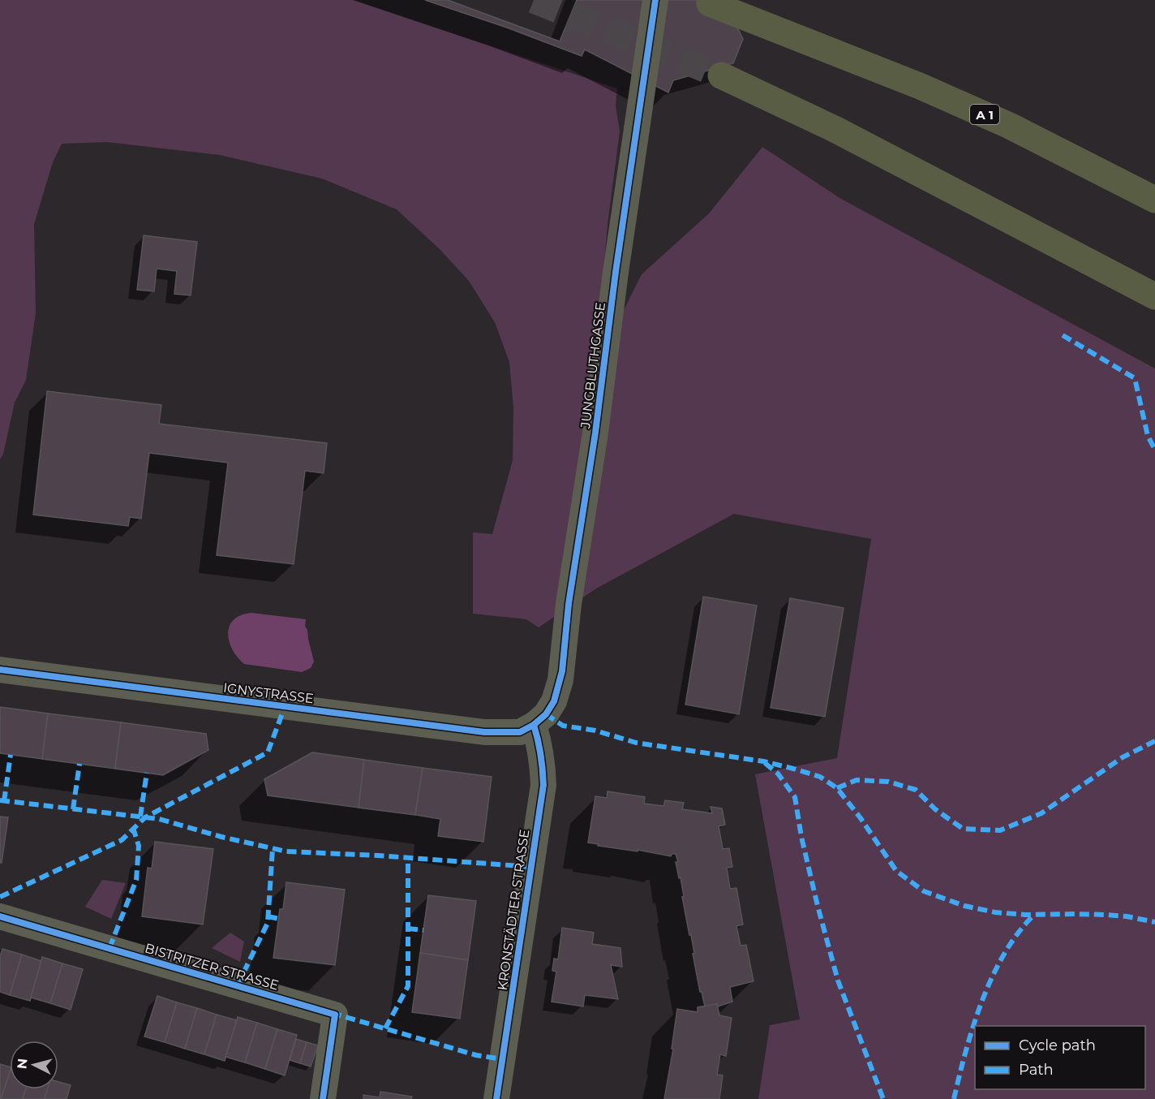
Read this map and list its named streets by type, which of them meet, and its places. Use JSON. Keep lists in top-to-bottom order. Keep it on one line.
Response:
{"streets":{"highway":["A 1"],"street":["JUNGBLUTHGASSE","IGNYSTRASSE","KRONSTÄDTER STRASSE","BISTRITZER STRASSE"]},"crossings":[["JUNGBLUTHGASSE","IGNYSTRASSE"],["JUNGBLUTHGASSE","KRONSTÄDTER STRASSE"],["IGNYSTRASSE","KRONSTÄDTER STRASSE"]],"legend":["Cycle path","Path"],"north":"left"}
